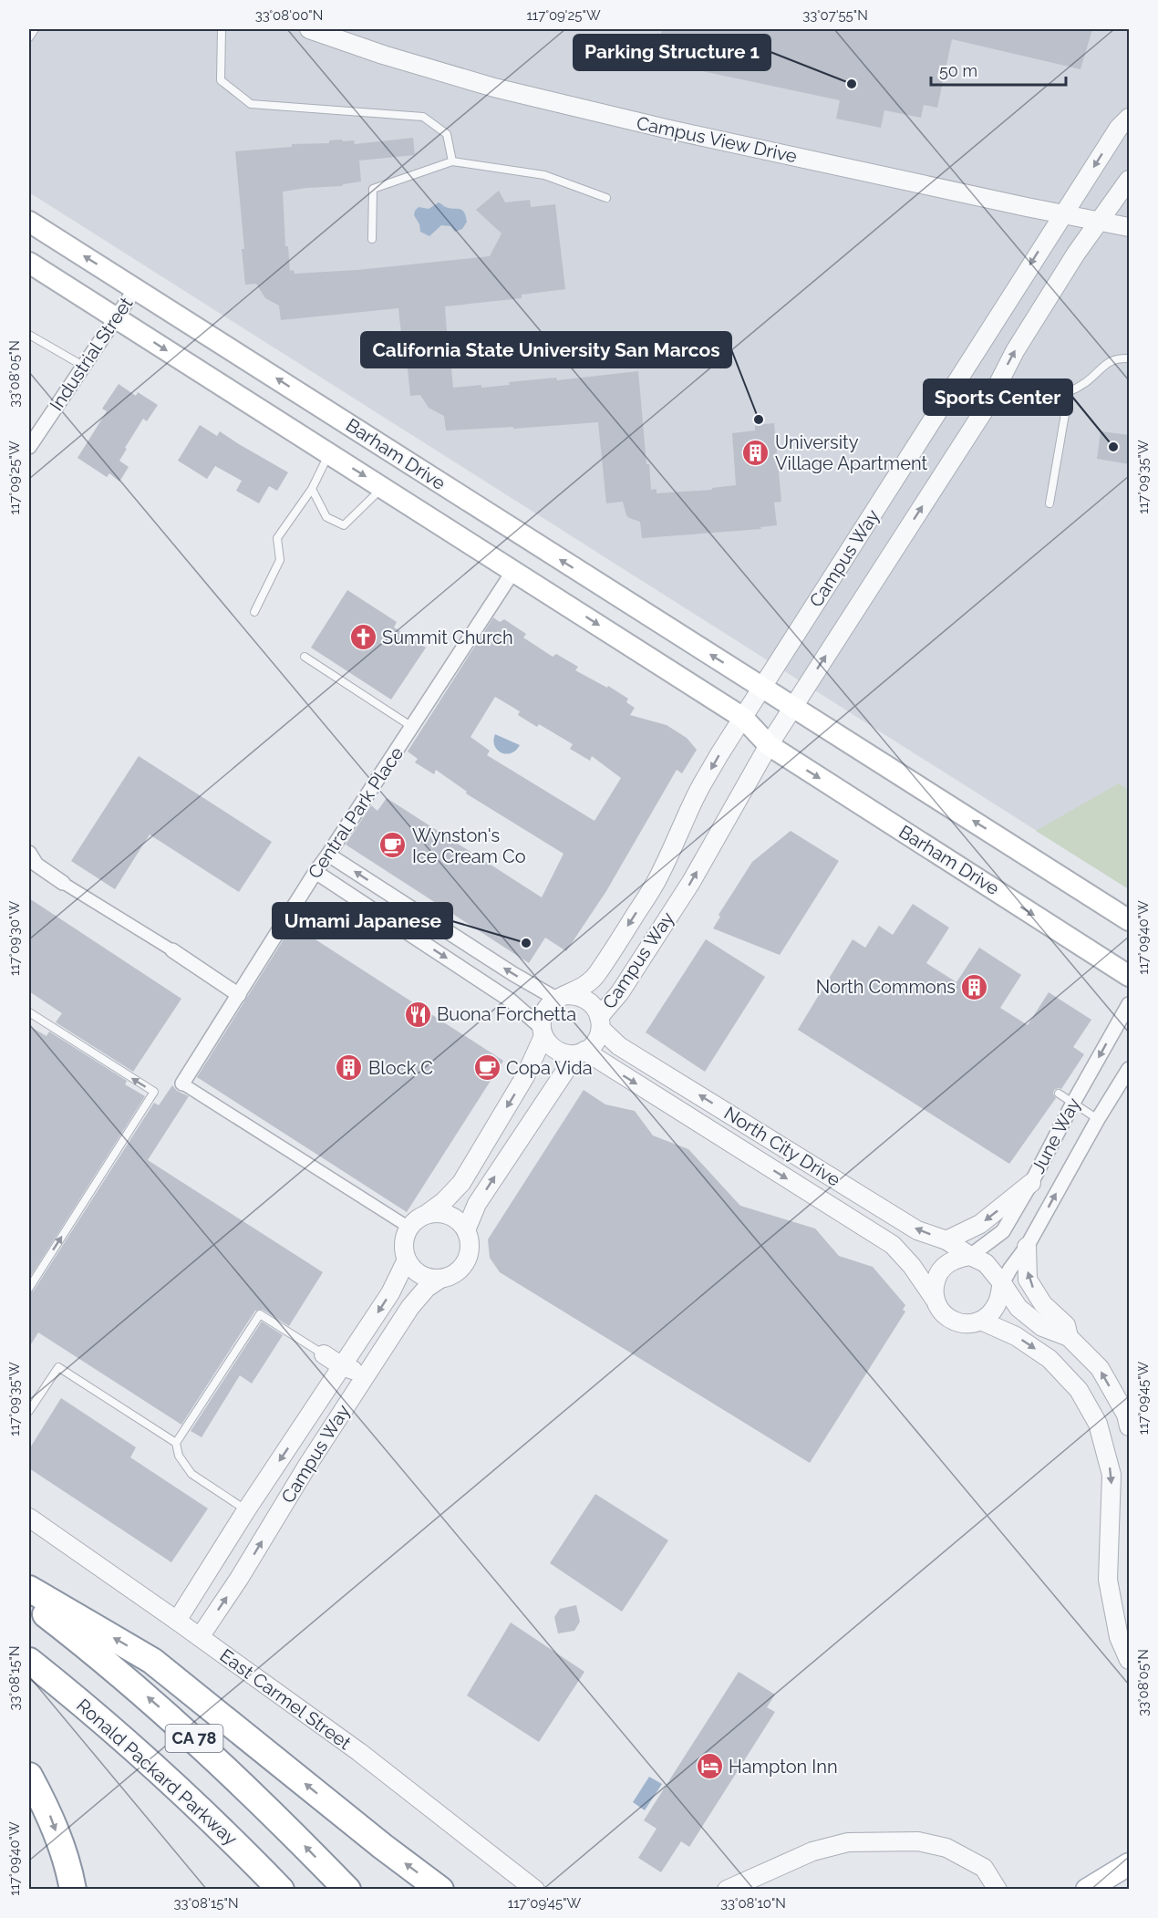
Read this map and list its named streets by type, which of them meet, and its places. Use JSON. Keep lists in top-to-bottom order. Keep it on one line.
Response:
{"streets":{"highway":["CA 78","Ronald Packard Parkway"],"main road":["Barham Drive"],"street":["Campus View Drive","Industrial Street","Campus Way","Central Park Place","June Way","North City Drive","East Carmel Street"]},"crossings":[["Campus View Drive","Campus Way"],["Industrial Street","Barham Drive"],["Barham Drive","Campus Way"],["Barham Drive","Central Park Place"],["Campus Way","North City Drive"],["Campus Way","East Carmel Street"],["June Way","North City Drive"]],"places":{"other":["Parking Structure 1","California State University San Marcos","Sports Center","Umami Japanese"],"building":["University Village Apartment","North Commons","Block C"],"church":["Summit Church"],"cafe":["Wynston's Ice Cream Co","Copa Vida"],"restaurant":["Buona Forchetta"],"hotel":["Hampton Inn"]},"scale_bar":"50 m","coordinates":["33°08'00\"N","117°09'25\"W","33°07'55\"N","33°08'05\"N","117°09'35\"W","117°09'40\"W","117°09'30\"W","117°09'45\"W","33°08'15\"N","33°08'10\"N"]}
